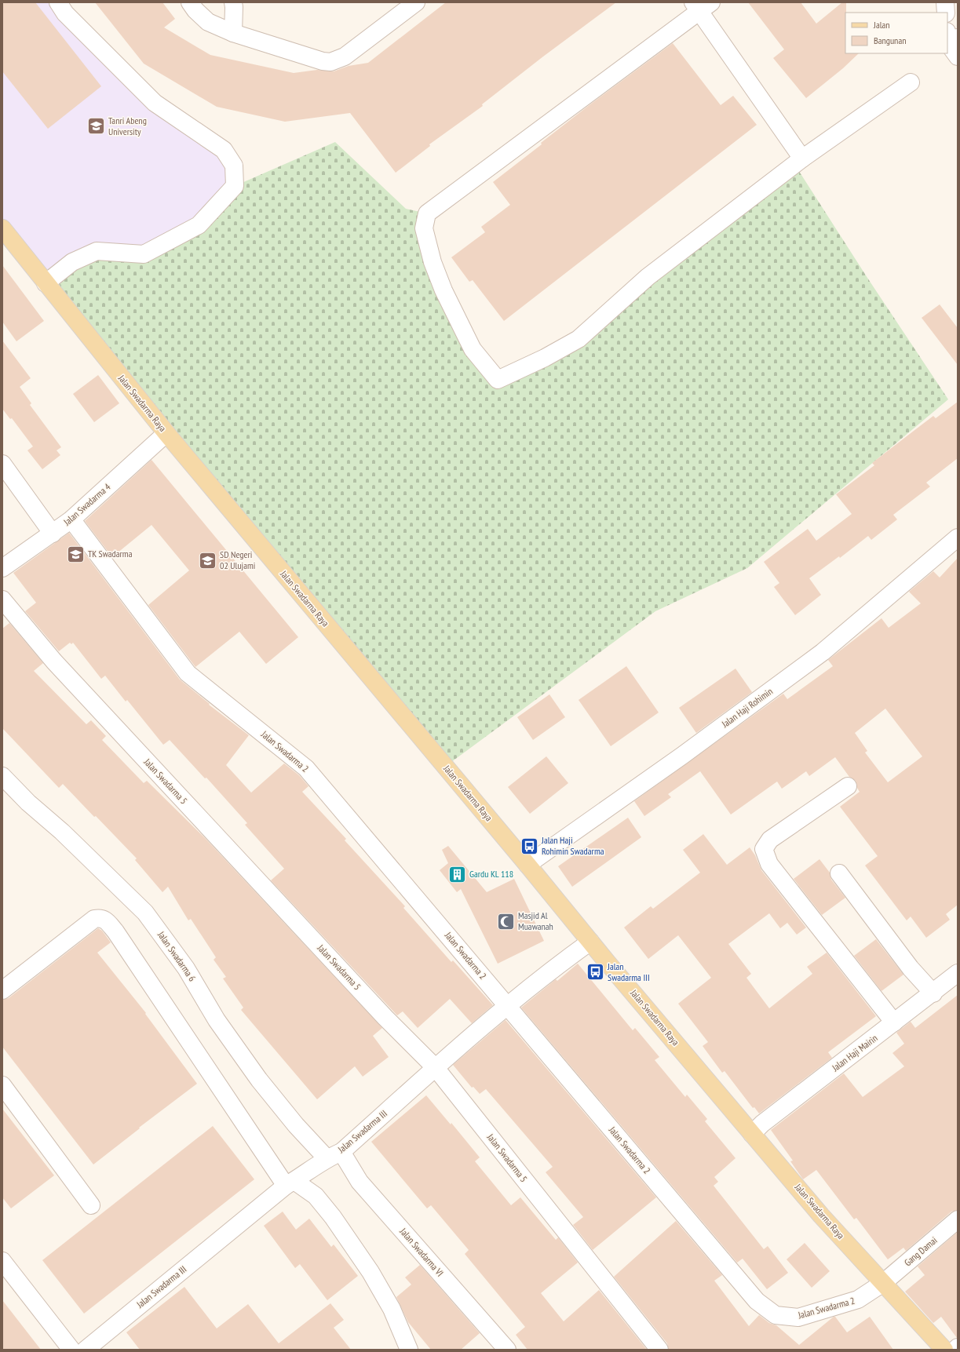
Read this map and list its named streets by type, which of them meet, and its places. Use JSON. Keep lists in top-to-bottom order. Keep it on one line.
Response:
{"streets":{"main road":["Jalan Swadarma Raya"],"street":["Jalan Swadarma 4","Jalan Haji Rohimin","Jalan Swadarma 2","Jalan Swadarma 5","Jalan Swadarma 6","Jalan Haji Mairin","Jalan Swadarma III","Gang Damai","Jalan Swadarma VI"]},"crossings":[["Jalan Swadarma Raya","Jalan Swadarma 4"],["Jalan Swadarma Raya","Jalan Haji Rohimin"],["Jalan Swadarma Raya","Jalan Swadarma 2"],["Jalan Swadarma Raya","Jalan Haji Mairin"],["Jalan Swadarma Raya","Jalan Swadarma III"],["Jalan Swadarma Raya","Gang Damai"],["Jalan Swadarma 4","Jalan Swadarma 2"],["Jalan Swadarma 2","Jalan Swadarma III"],["Jalan Swadarma 2","Gang Damai"],["Jalan Swadarma 5","Jalan Swadarma III"],["Jalan Swadarma 6","Jalan Swadarma III"],["Jalan Swadarma 6","Jalan Swadarma VI"],["Jalan Swadarma III","Jalan Swadarma VI"]],"places":{"school or university":["Tanri Abeng University","TK Swadarma","SD Negeri 02 Ulujami"],"bus stop":["Jalan Haji Rohimin Swadarma","Jalan Swadarma III"],"building":["Gardu KL 118"],"mosque":["Masjid Al Muawanah"]},"legend":["Jalan","Bangunan"]}
